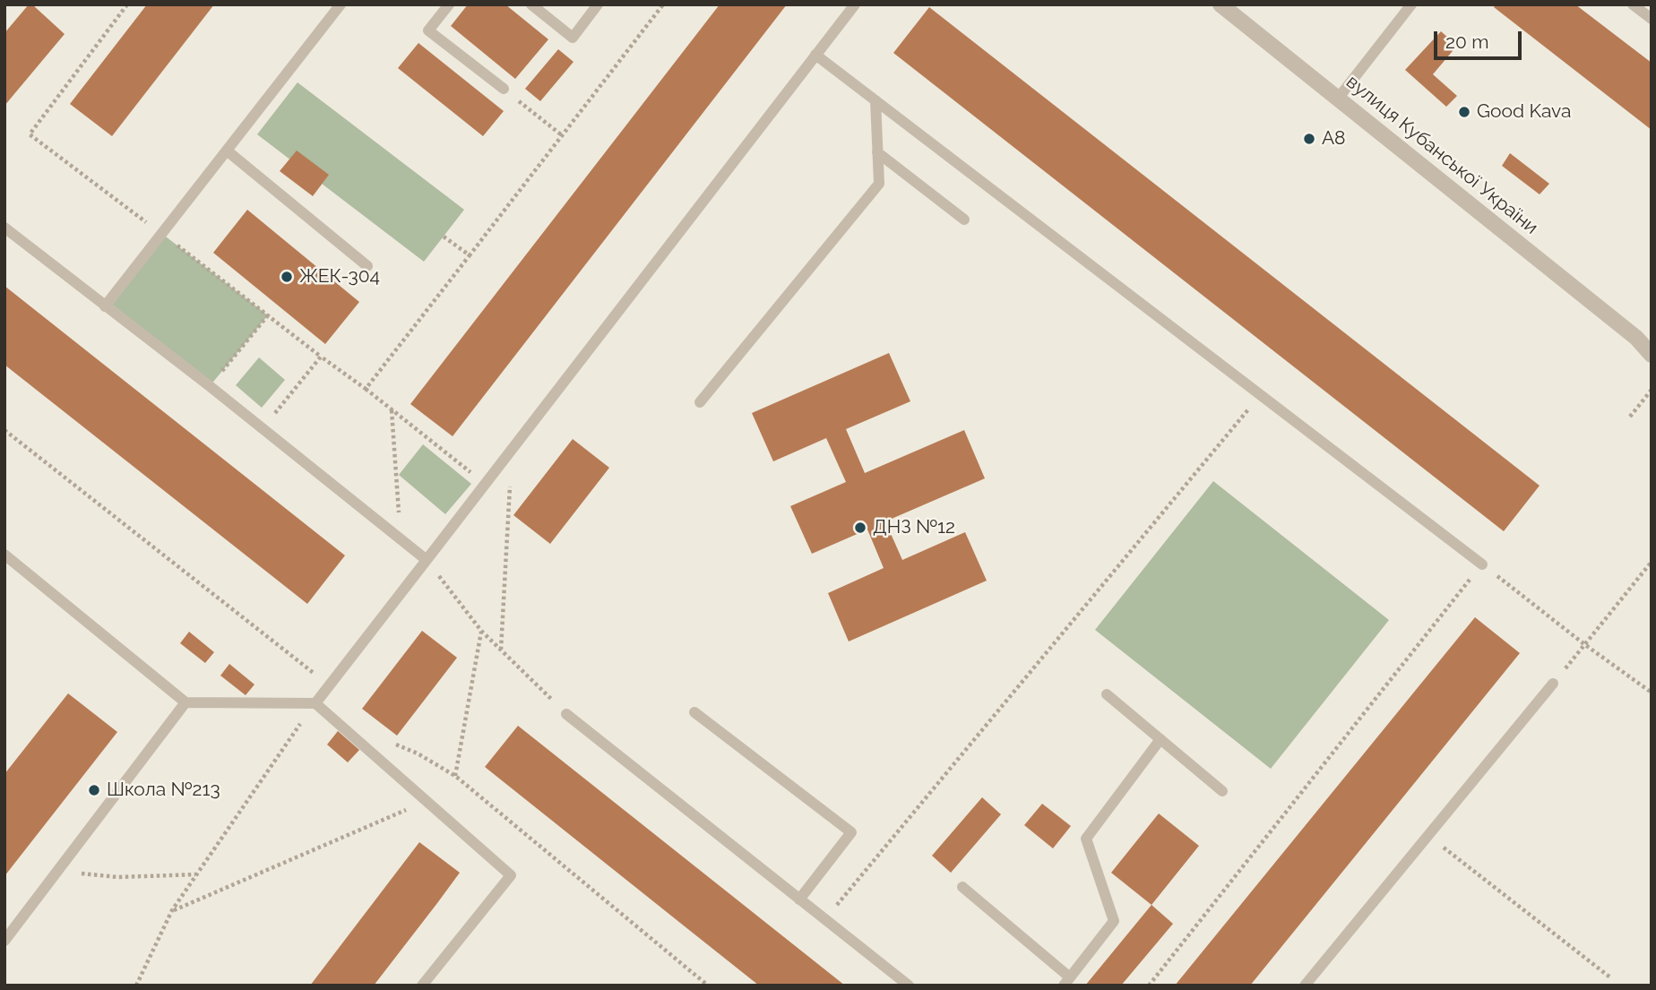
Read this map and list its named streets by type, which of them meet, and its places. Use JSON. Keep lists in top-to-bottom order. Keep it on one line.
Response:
{"streets":{"street":["вулиця Кубанської України"]},"places":["Good Kava","А8","ЖЕК-304","ДНЗ №12","Школа №213"],"scale_bar":"20 m"}
